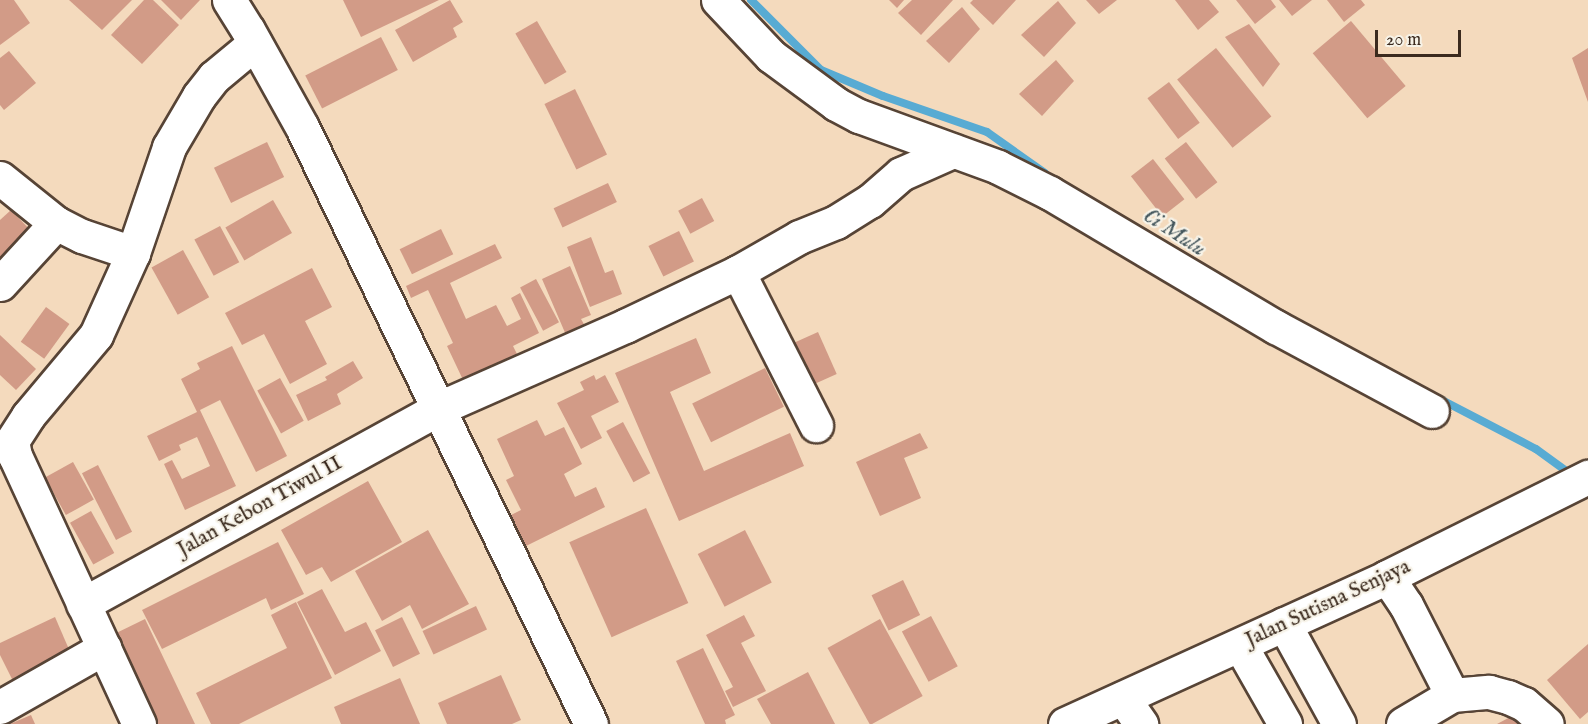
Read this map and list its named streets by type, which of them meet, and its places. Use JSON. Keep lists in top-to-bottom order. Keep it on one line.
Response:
{"streets":{"street":["Jalan Kebon Tiwul II","Jalan Sutisna Senjaya"]},"water":["Ci Mulu"],"scale_bar":"20 m"}
